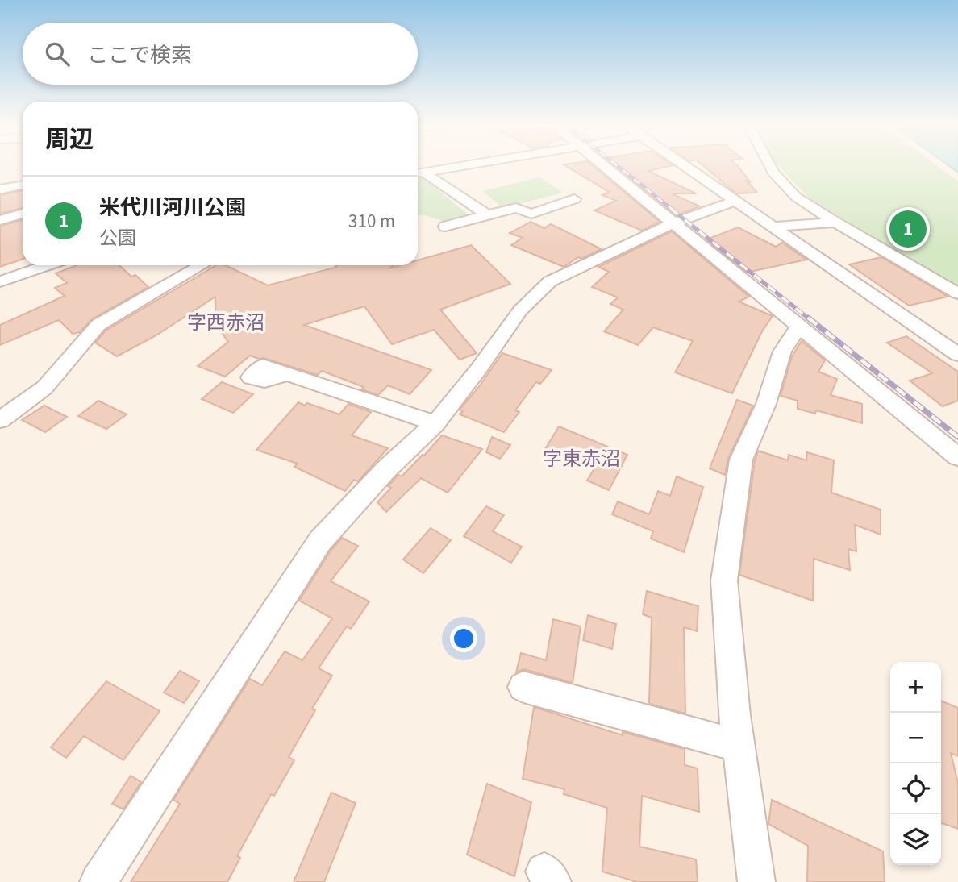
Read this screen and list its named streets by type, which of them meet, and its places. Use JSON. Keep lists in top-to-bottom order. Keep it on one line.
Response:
{"districts":["字西赤沼","字東赤沼"],"page":{"search":"ここで検索","heading":"周辺","list":[{"mark":"1","name":"米代川河川公園","note":"公園","value":"310 m"}],"pins":"1","map_buttons":["+","−"]}}
